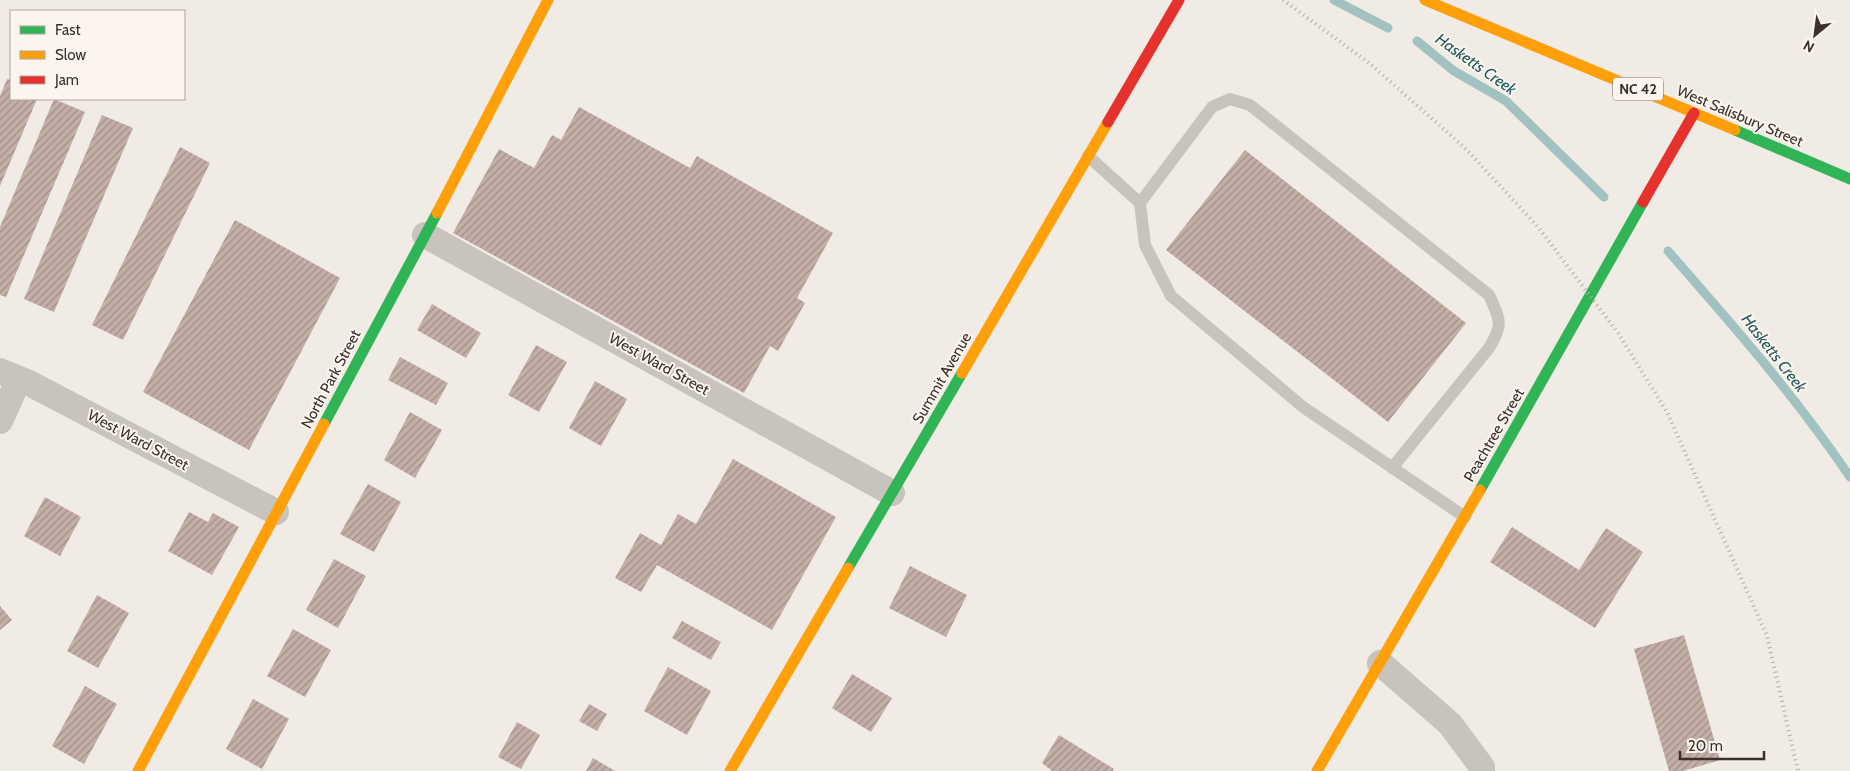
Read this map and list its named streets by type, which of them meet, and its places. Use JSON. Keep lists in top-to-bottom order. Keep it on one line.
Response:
{"streets":{"street":["NC 42","West Salisbury Street","West Ward Street","Summit Avenue","North Park Street","Peachtree Street"]},"crossings":[["West Salisbury Street","Peachtree Street"],["West Ward Street","Summit Avenue"],["West Ward Street","North Park Street"]],"water":["Hasketts Creek"],"legend":["Fast","Slow","Jam"],"scale_bar":"20 m","north":"bottom left"}
